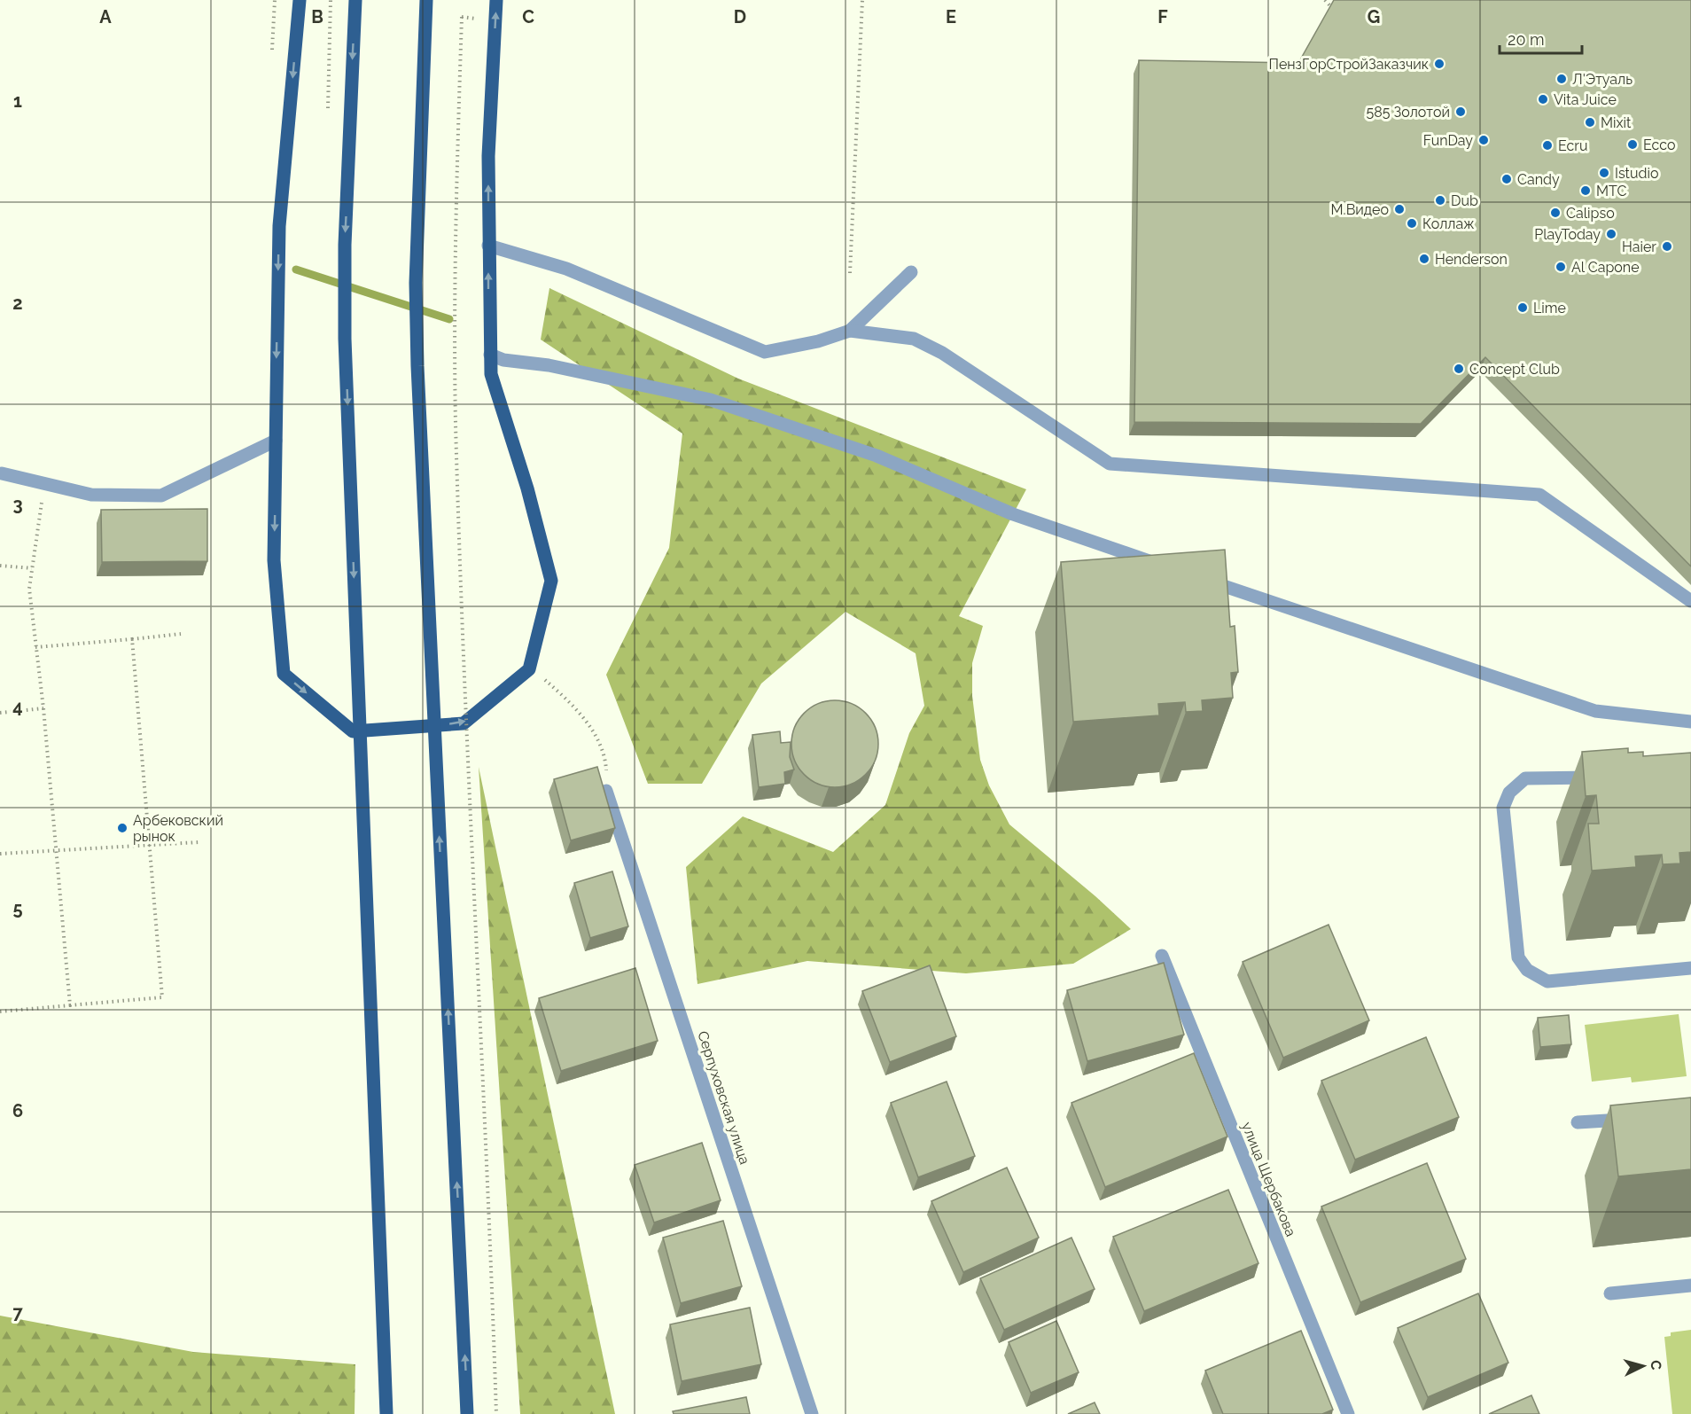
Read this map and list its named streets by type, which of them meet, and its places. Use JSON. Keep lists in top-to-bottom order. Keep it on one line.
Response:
{"streets":{"street":["Серпуховская улица","улица Щербакова"]},"places":["ПензГорСтройЗаказчик","Л'Этуаль","Vita Juice","585 Золотой","Mixit","FunDay","Ecco","Ecru","Istudio","Candy","МТС","Dub","М.Видео","Calipso","Коллаж","PlayToday","Haier","Henderson","Al Capone","Lime","Concept Club","Арбековский рынок"],"scale_bar":"20 m","north":"right","grid":{"columns":["A","B","C","D","E","F","G"],"rows":["1","2","3","4","5","6","7"]}}
